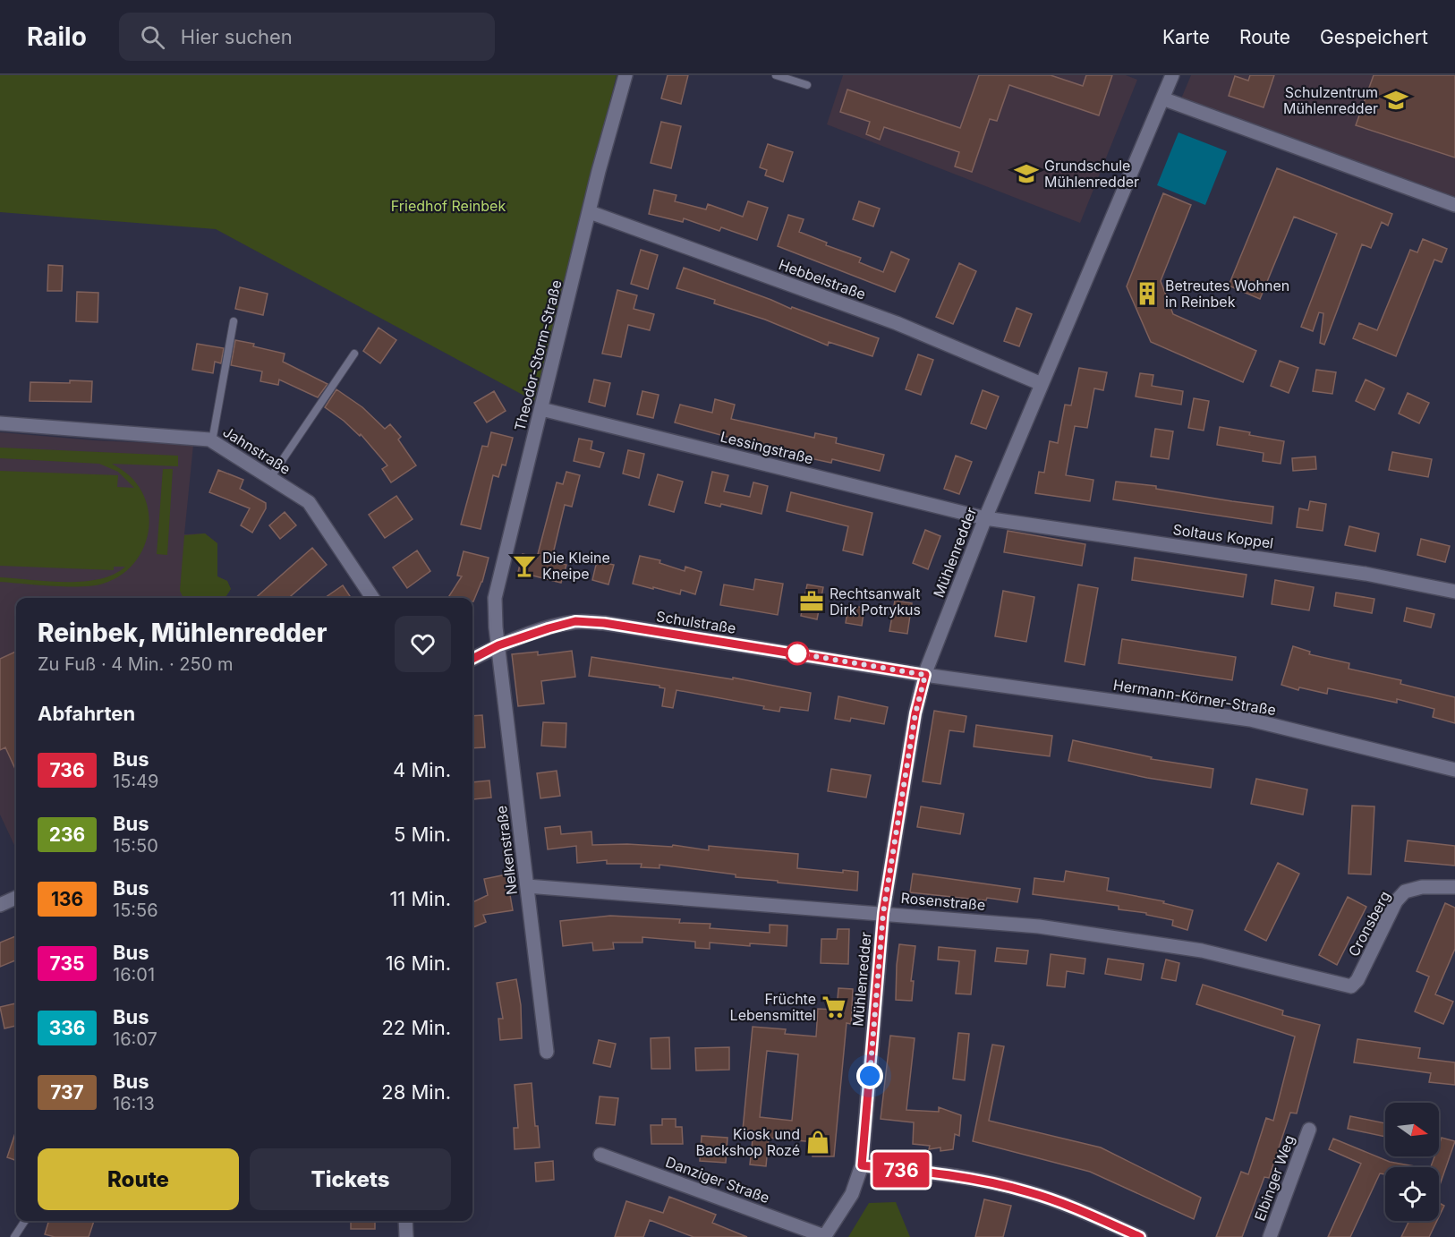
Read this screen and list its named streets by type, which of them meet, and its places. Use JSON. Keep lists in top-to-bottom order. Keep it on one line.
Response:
{"streets":{"street":["Hebbelstraße","Theodor-Storm-Straße","Lessingstraße","Jahnstraße","Soltaus Koppel","Mühlenredder","Schulstraße","Hermann-Körner-Straße","Nelkenstraße","Rosenstraße","Cronsberg","Elbinger Weg","Danziger Straße"]},"crossings":[["Hebbelstraße","Theodor-Storm-Straße"],["Hebbelstraße","Mühlenredder"],["Theodor-Storm-Straße","Lessingstraße"],["Theodor-Storm-Straße","Schulstraße"],["Theodor-Storm-Straße","Nelkenstraße"],["Lessingstraße","Soltaus Koppel"],["Lessingstraße","Mühlenredder"],["Soltaus Koppel","Mühlenredder"],["Mühlenredder","Schulstraße"],["Mühlenredder","Hermann-Körner-Straße"],["Mühlenredder","Rosenstraße"],["Mühlenredder","Danziger Straße"],["Schulstraße","Hermann-Körner-Straße"],["Schulstraße","Nelkenstraße"],["Nelkenstraße","Rosenstraße"],["Rosenstraße","Cronsberg"]],"parks":["Friedhof Reinbek"],"places":{"school or university":["Schulzentrum Mühlenredder","Grundschule Mühlenredder"],"building":["Betreutes Wohnen in Reinbek"],"bar":["Die Kleine Kneipe"],"office":["Rechtsanwalt Dirk Potrykus"],"supermarket":["Früchte Lebensmittel"],"shop":["Kiosk und Backshop Rozé"]},"lines":["bus line 736"],"north":"right","page":{"header":"Railo","search":"Hier suchen","nav":["Karte","Route","Gespeichert"],"on_map":"736","heading":[["Reinbek, Mühlenredder","Zu Fuß · 4 Min. · 250 m"],"Abfahrten"],"list":[{"mark":"736","name":"Bus","note":"15:49","value":"4 Min."},{"mark":"236","name":"Bus","note":"15:50","value":"5 Min."},{"mark":"136","name":"Bus","note":"15:56","value":"11 Min."},{"mark":"735","name":"Bus","note":"16:01","value":"16 Min."},{"mark":"336","name":"Bus","note":"16:07","value":"22 Min."},{"mark":"737","name":"Bus","note":"16:13","value":"28 Min."}],"buttons":["Route","Tickets"]}}
